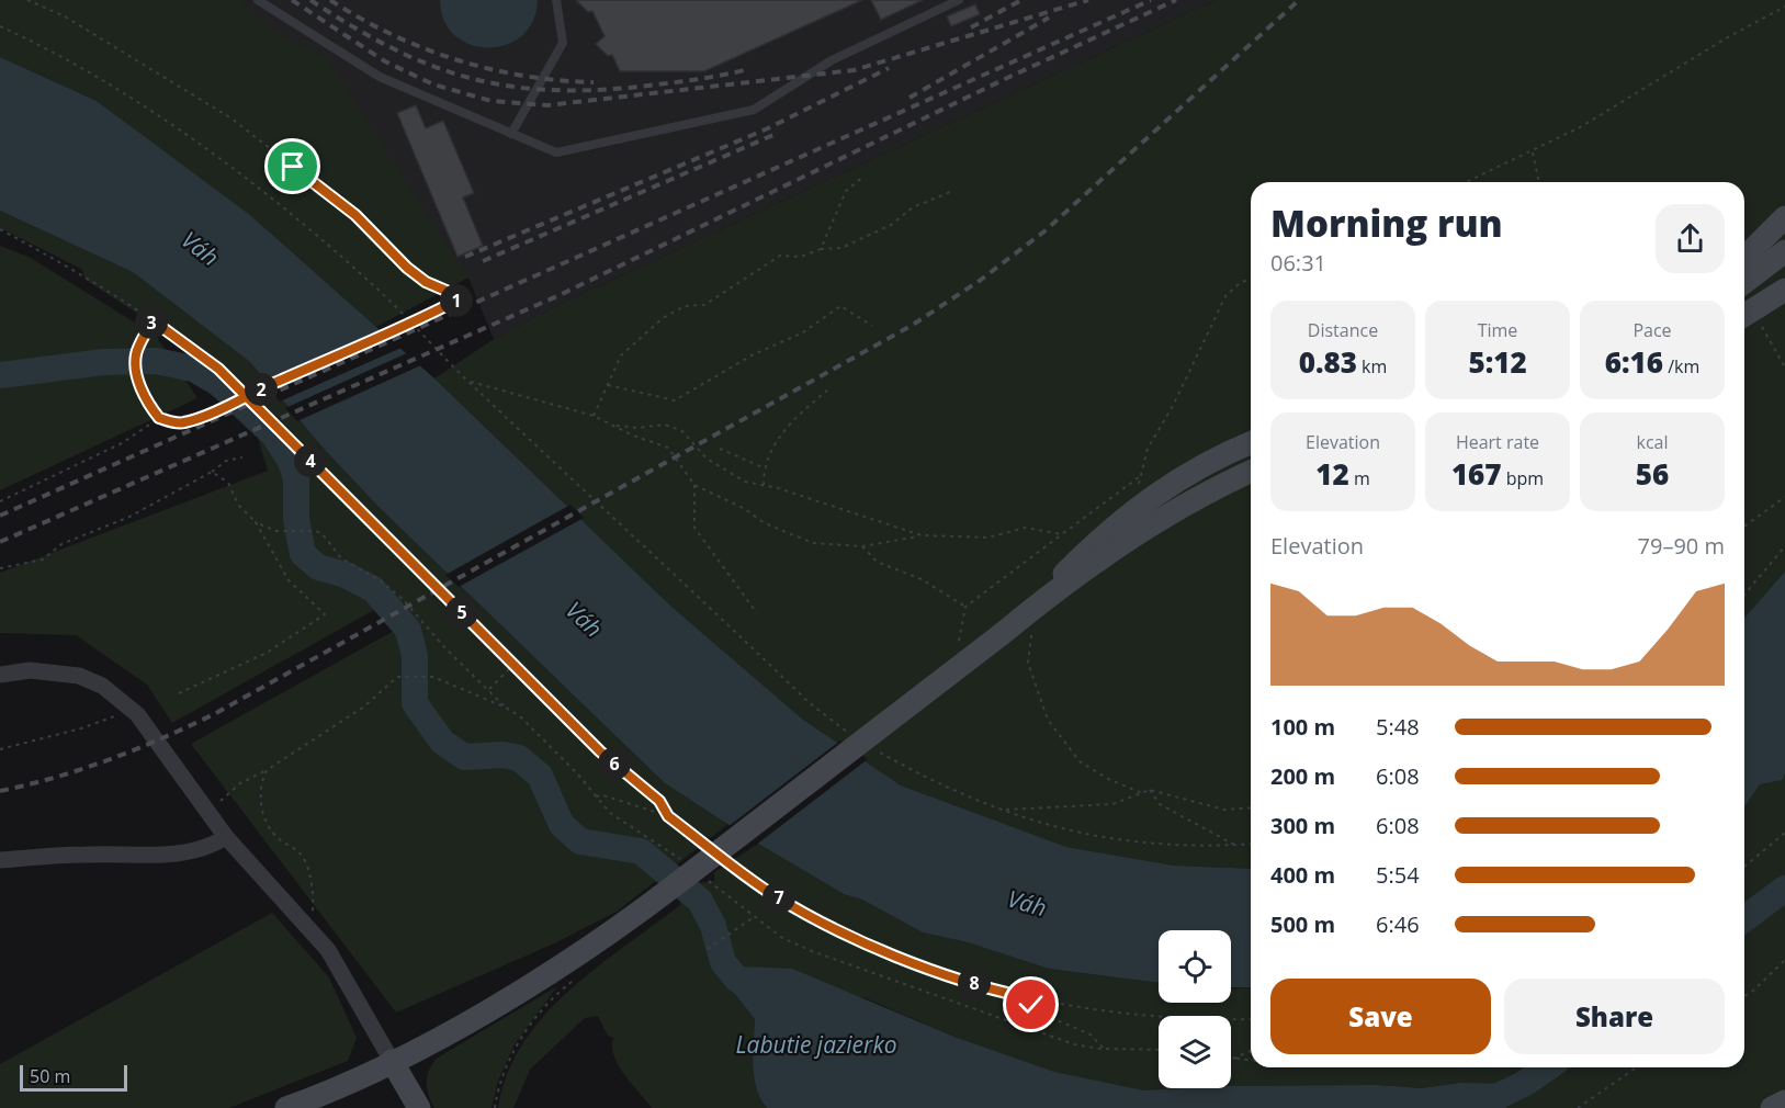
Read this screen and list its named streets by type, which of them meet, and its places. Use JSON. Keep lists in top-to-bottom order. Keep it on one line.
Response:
{"water":["Váh","Labutie jazierko"],"scale_bar":"50 m","page":{"heading":["Morning run","06:31"],"pins":["1","3","2","4","5","6","7","8"],"stats":[["Distance","0.83 km"],["Time","5:12"],["Pace","6:16 /km"],["Elevation","12 m"],["Heart rate","167 bpm"],["kcal","56"]],"chart":["Elevation","79–90 m"],"list":[{"name":"100 m","note":"5:48"},{"name":"200 m","note":"6:08"},{"name":"300 m","note":"6:08"},{"name":"400 m","note":"5:54"},{"name":"500 m","note":"6:46"}],"buttons":["Save","Share"],"scale":"50 m"}}
